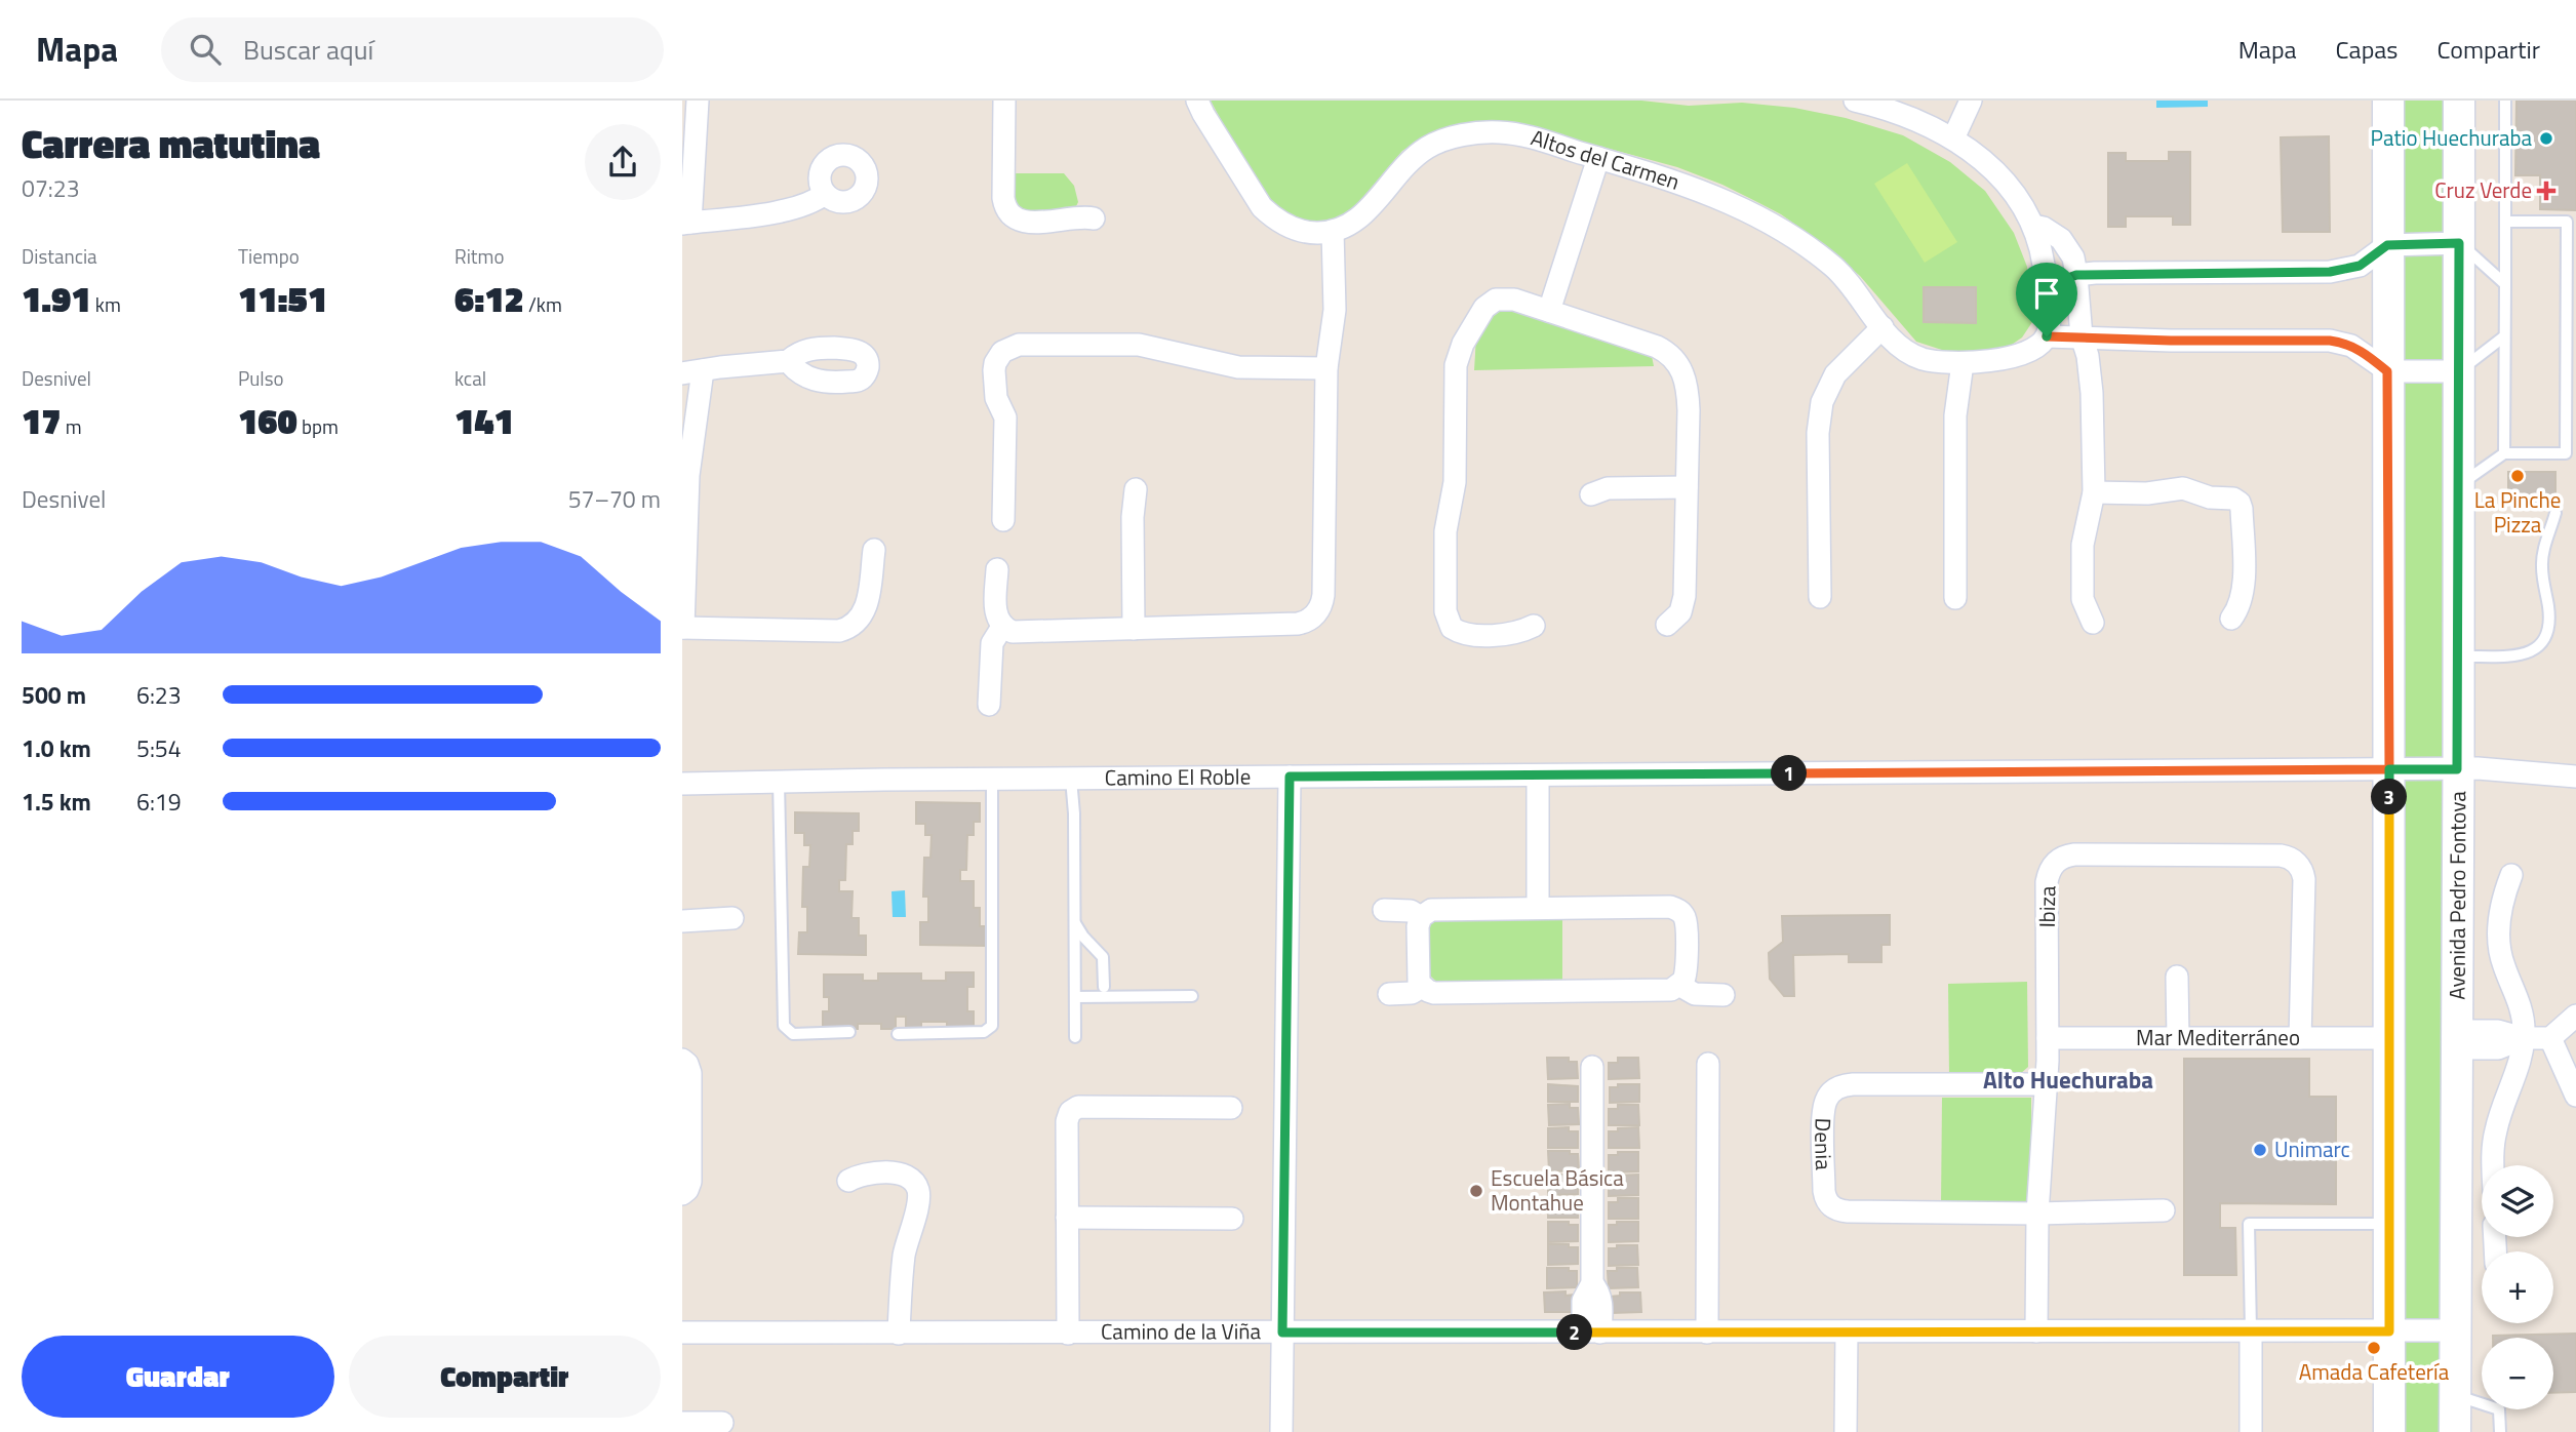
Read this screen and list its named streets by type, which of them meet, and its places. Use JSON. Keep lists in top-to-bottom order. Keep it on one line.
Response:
{"streets":{"street":["Altos del Carmen","Camino El Roble","Avenida Pedro Fontova","Ibiza","Mar Mediterráneo","Denia","Camino de la Viña"]},"crossings":[["Camino El Roble","Avenida Pedro Fontova"],["Avenida Pedro Fontova","Camino de la Viña"],["Ibiza","Mar Mediterráneo"],["Ibiza","Denia"],["Ibiza","Camino de la Viña"]],"districts":["Alto Huechuraba"],"places":{"other":["Patio Huechuraba","La Pinche Pizza","Unimarc","Escuela Básica Montahue","Amada Cafetería"],"health":["Cruz Verde"]},"page":{"header":"Mapa","search":"Buscar aquí","nav":["Mapa","Capas","Compartir"],"heading":["Carrera matutina","07:23"],"stats":[["Distancia","1.91 km"],["Tiempo","11:51"],["Ritmo","6:12 /km"],["Desnivel","17 m"],["Pulso","160 bpm"],["kcal","141"]],"chart":["Desnivel","57–70 m"],"list":[{"name":"500 m","note":"6:23"},{"name":"1.0 km","note":"5:54"},{"name":"1.5 km","note":"6:19"}],"pins":["1","3","2"],"map_buttons":["+","−"],"buttons":["Guardar","Compartir"]}}
